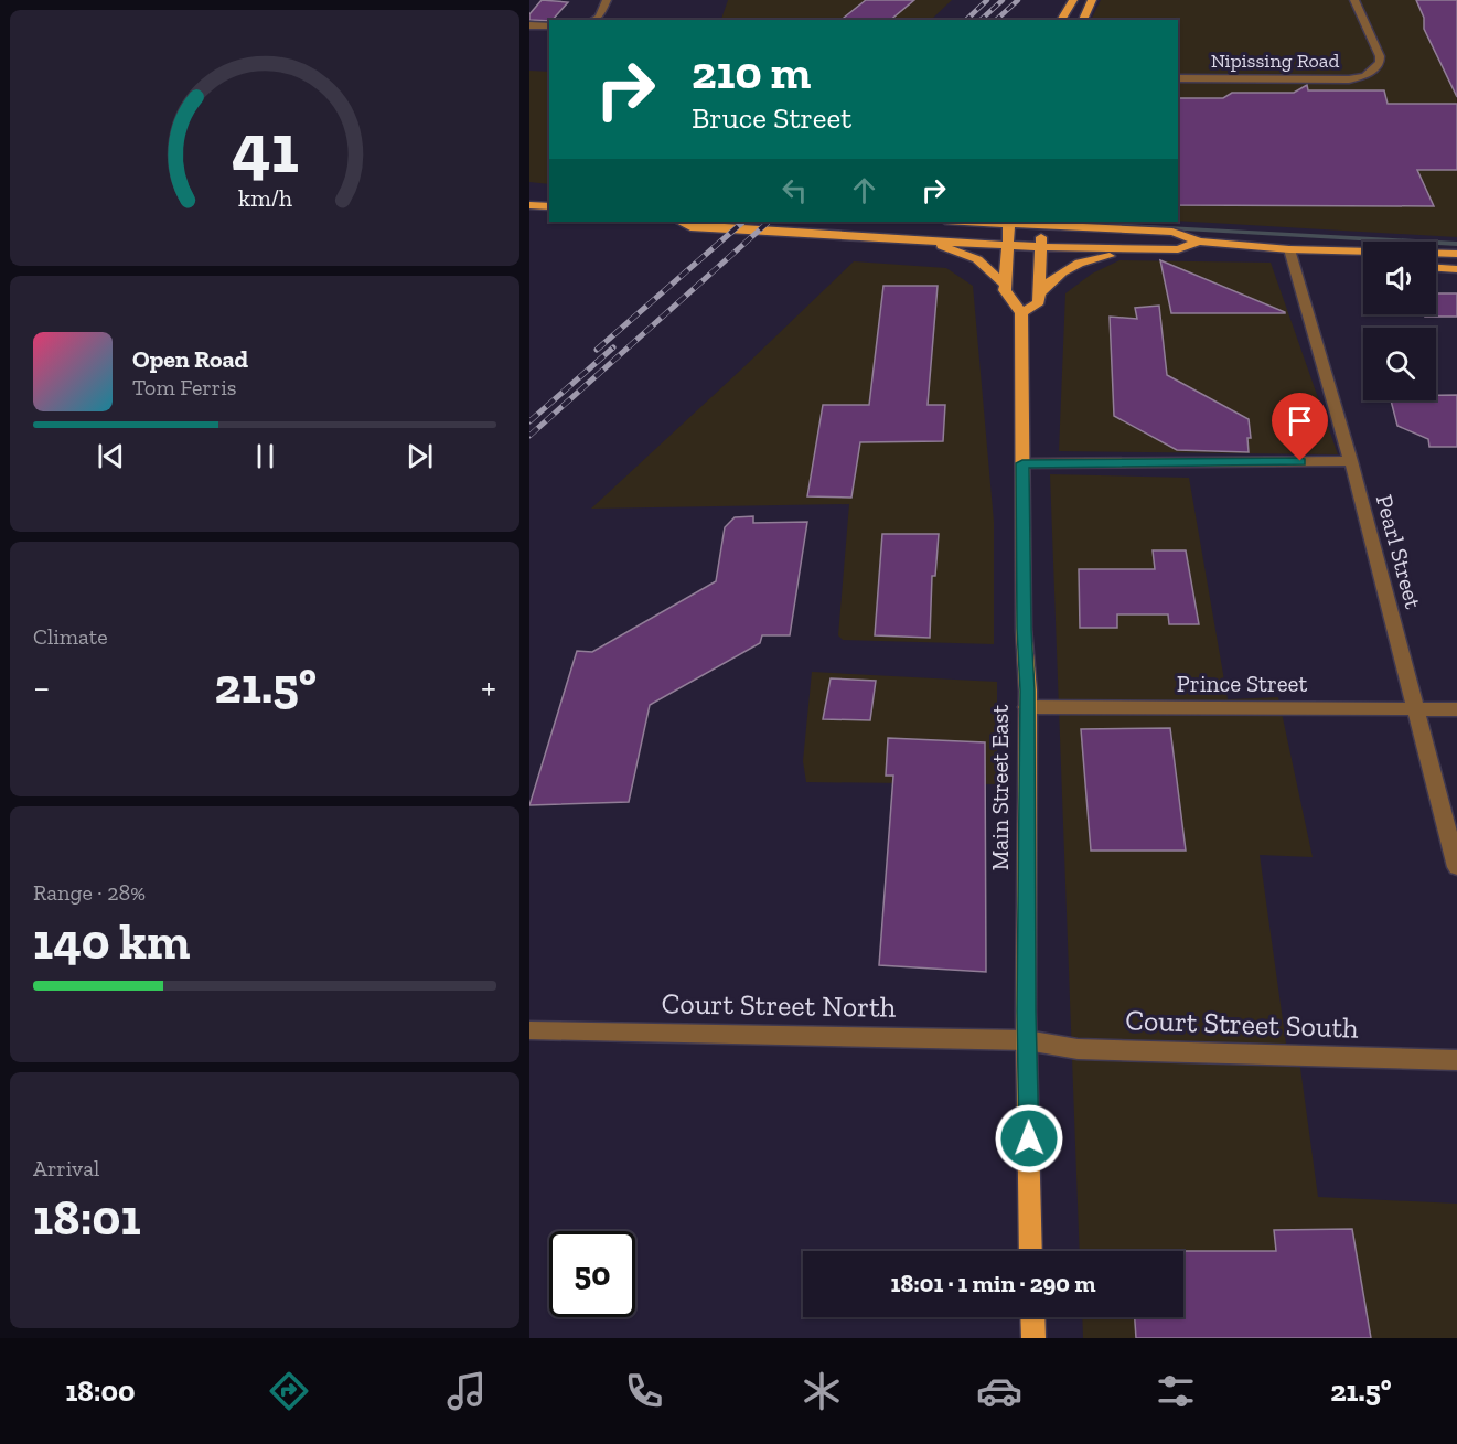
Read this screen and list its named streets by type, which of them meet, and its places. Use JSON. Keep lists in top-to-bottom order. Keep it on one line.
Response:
{"streets":{"main road":["Main Street East"],"street":["Nipissing Road","Pearl Street","Prince Street","Court Street North","Court Street South"]},"crossings":[["Pearl Street","Prince Street"],["Prince Street","Main Street East"],["Main Street East","Court Street North"],["Main Street East","Court Street South"],["Court Street North","Court Street South"]],"page":{"turn":["210 m","Bruce Street"],"song":["Open Road","Tom Ferris"],"tile":["Climate",["Range · 28%","140 km"],["Arrival","18:01"]],"heat":["−","21.5°","+"],"limit":"50","trip":"18:01 · 1 min · 290 m","tabs":["18:00","21.5°"],"gauge":["41","km/h"]}}
